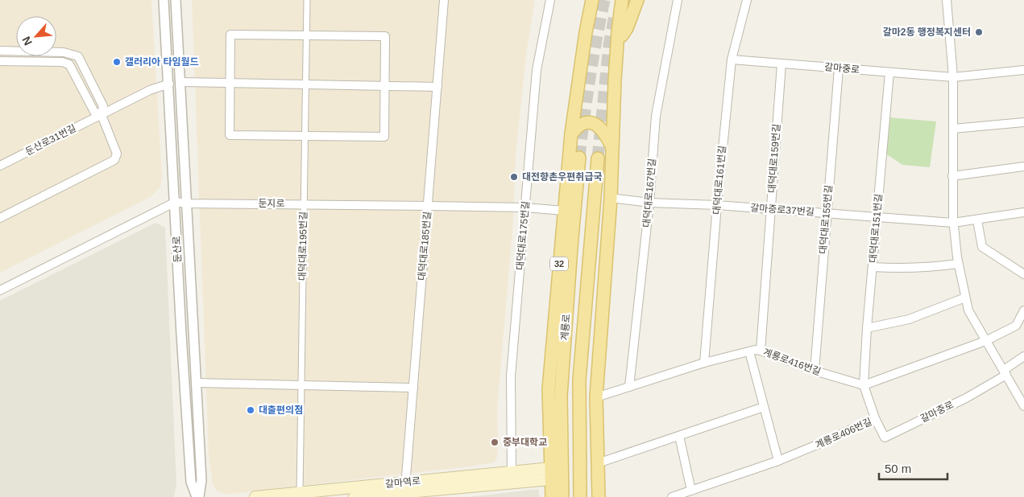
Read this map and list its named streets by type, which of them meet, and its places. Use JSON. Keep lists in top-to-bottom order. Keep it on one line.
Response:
{"streets":{"main road":["32","계룡로","갈마역로"],"street":["갈마중로","둔산로31번길","대덕대로159번길","대덕대로161번길","대덕대로167번길","둔지로","갈마중로37번길","대덕대로155번길","대덕대로151번길","대덕대로175번길","대덕대로195번길","대덕대로185번길","둔산로","계룡로416번길","계룡로406번길"]},"crossings":[["갈마중로","대덕대로159번길"],["갈마중로","대덕대로161번길"],["갈마중로","대덕대로155번길"],["갈마중로","대덕대로151번길"],["갈마중로","계룡로406번길"],["둔산로31번길","둔산로"],["대덕대로159번길","갈마중로37번길"],["대덕대로159번길","계룡로416번길"],["대덕대로161번길","갈마중로37번길"],["대덕대로161번길","계룡로416번길"],["대덕대로167번길","갈마중로37번길"],["대덕대로167번길","계룡로416번길"],["둔지로","대덕대로175번길"],["둔지로","대덕대로195번길"],["둔지로","대덕대로185번길"],["둔지로","둔산로"],["둔지로","32"],["갈마중로37번길","대덕대로155번길"],["갈마중로37번길","대덕대로151번길"],["대덕대로155번길","계룡로416번길"],["대덕대로151번길","계룡로416번길"],["대덕대로151번길","계룡로406번길"],["대덕대로175번길","갈마역로"],["대덕대로195번길","갈마역로"],["대덕대로185번길","갈마역로"],["32","갈마역로"],["계룡로416번길","계룡로406번길"]],"places":["갈마2동 행정복지센터","갤러리아 타임월드","대전향촌우편취급국","대출편의점","중부대학교"],"scale_bar":"50 m","north":"bottom left"}
